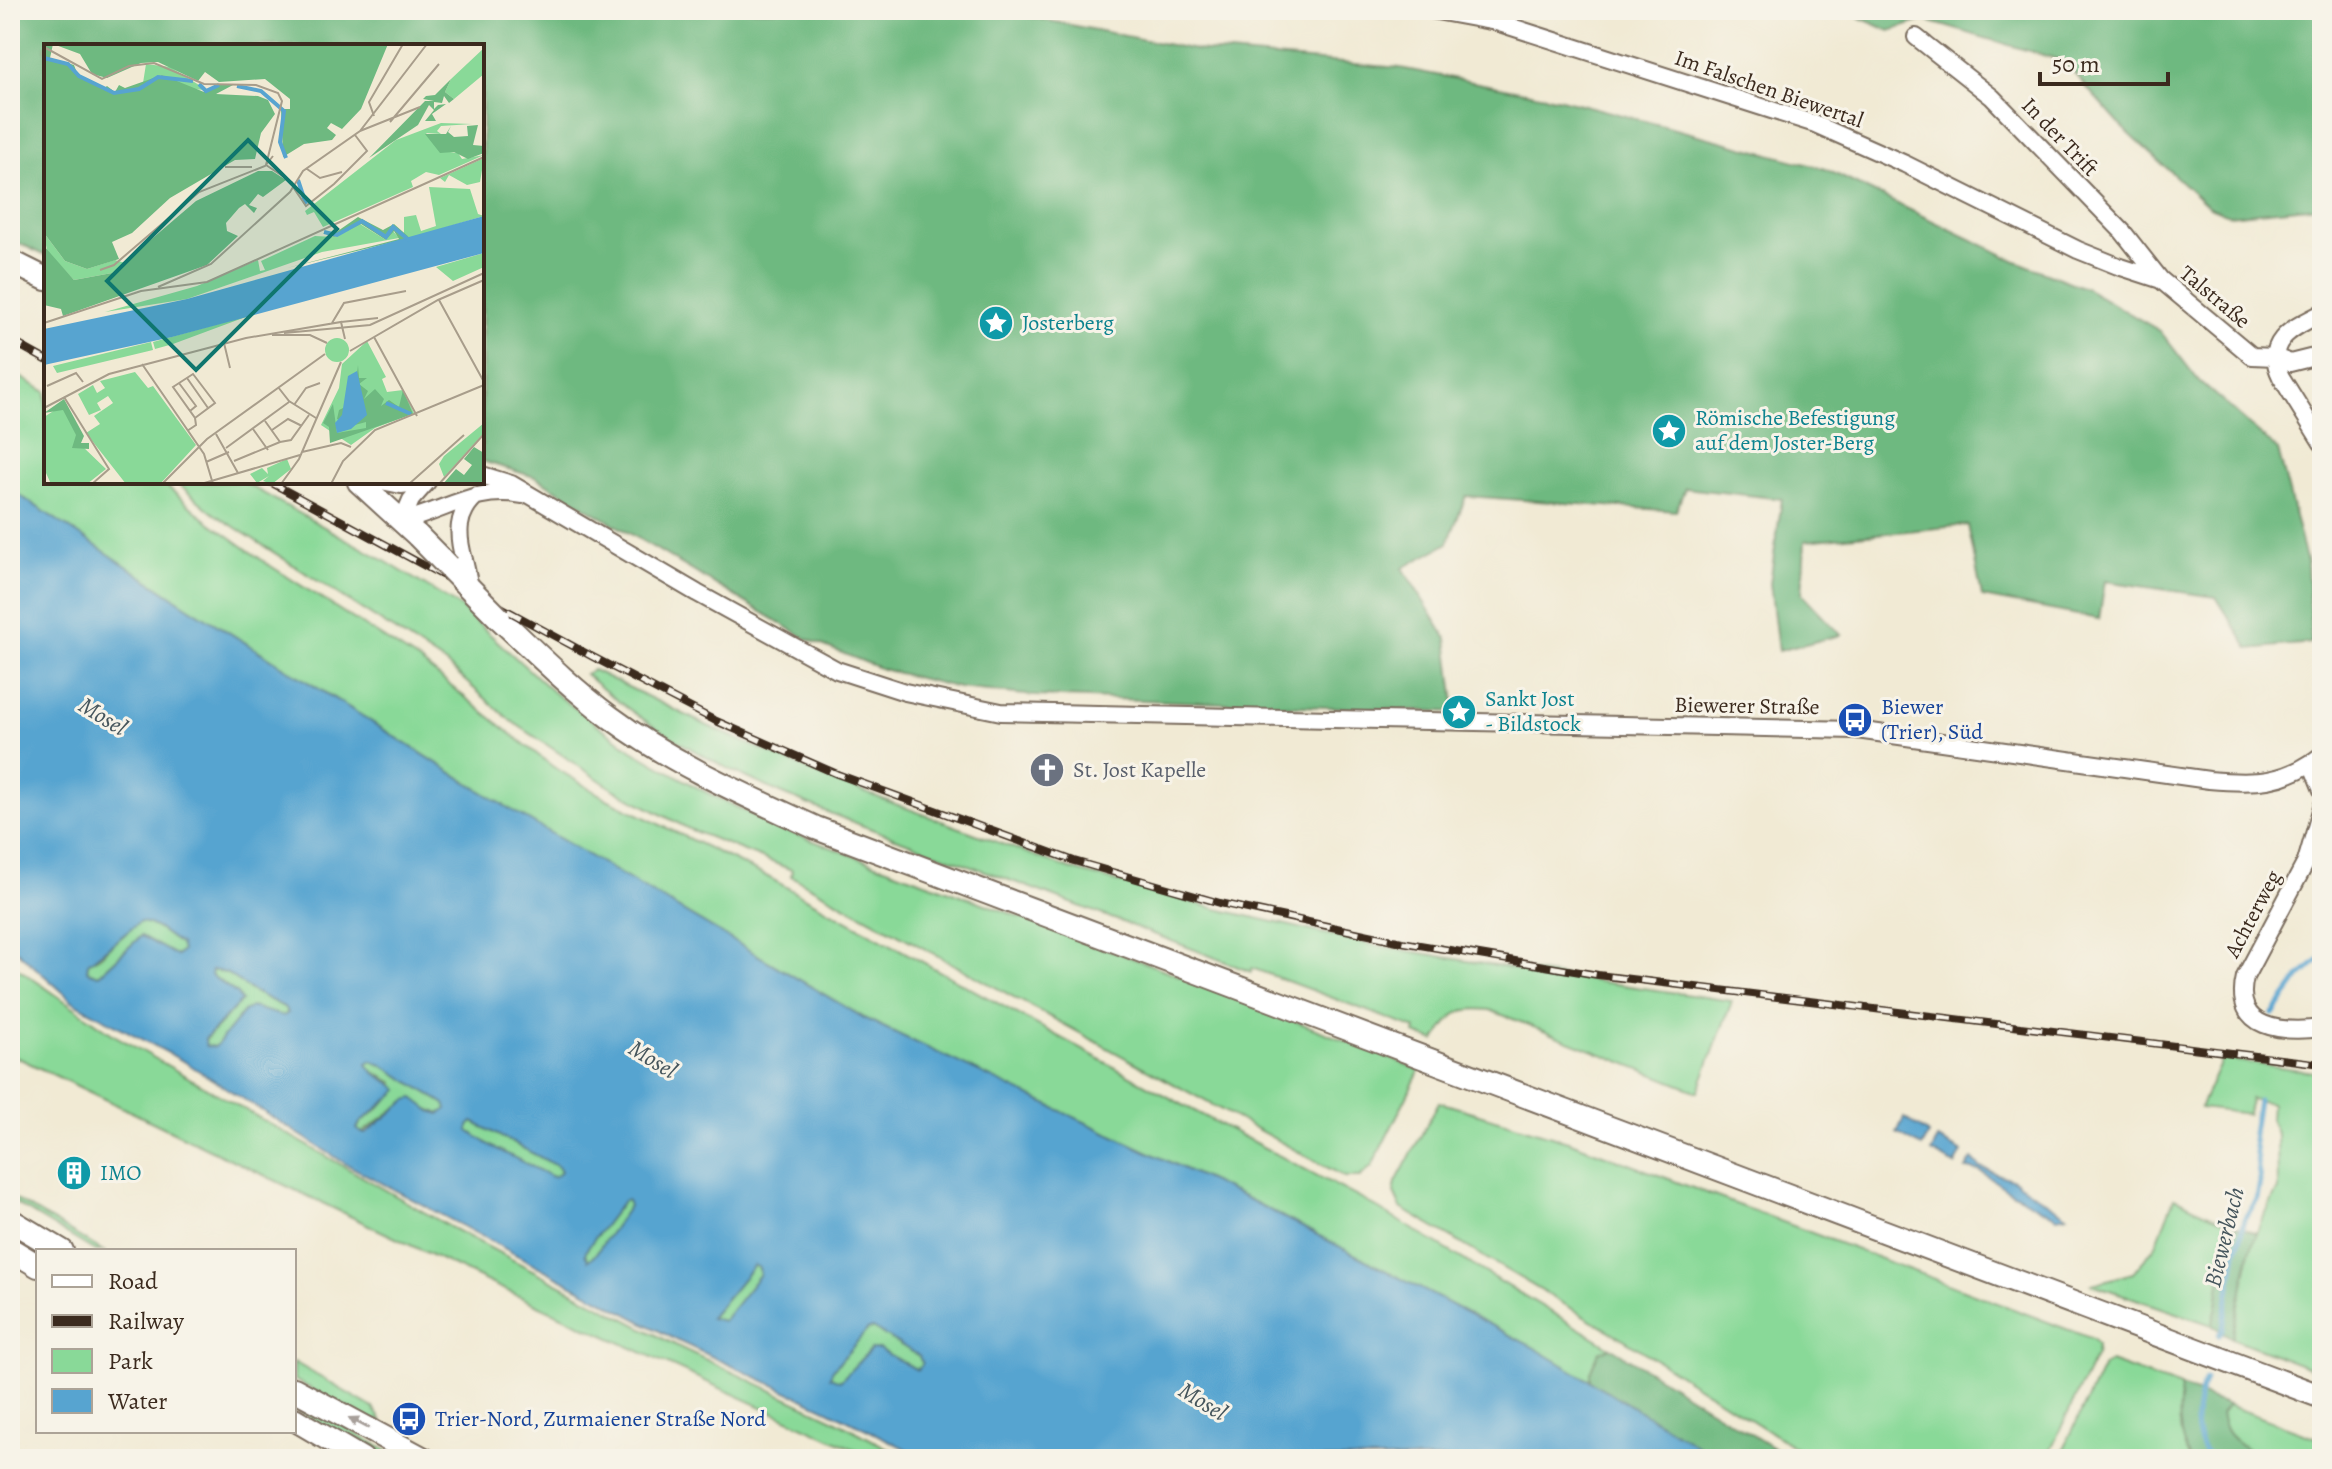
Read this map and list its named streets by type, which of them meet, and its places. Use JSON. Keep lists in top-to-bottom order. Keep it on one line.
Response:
{"streets":{"street":["Im Falschen Biewertal","In der Trift","Talstraße","Biewerer Straße","Achterweg"]},"crossings":[["Im Falschen Biewertal","Talstraße"],["In der Trift","Talstraße"]],"water":["Mosel","Biewerbach"],"places":{"place":["Josterberg","Römische Befestigung auf dem Joster-Berg","Sankt Jost - Bildstock"],"bus stop":["Biewer (Trier), Süd","Trier-Nord, Zurmaiener Straße Nord"],"church":["St. Jost Kapelle"],"building":["IMO"]},"legend":["Road","Railway","Park","Water"],"scale_bar":"50 m"}
